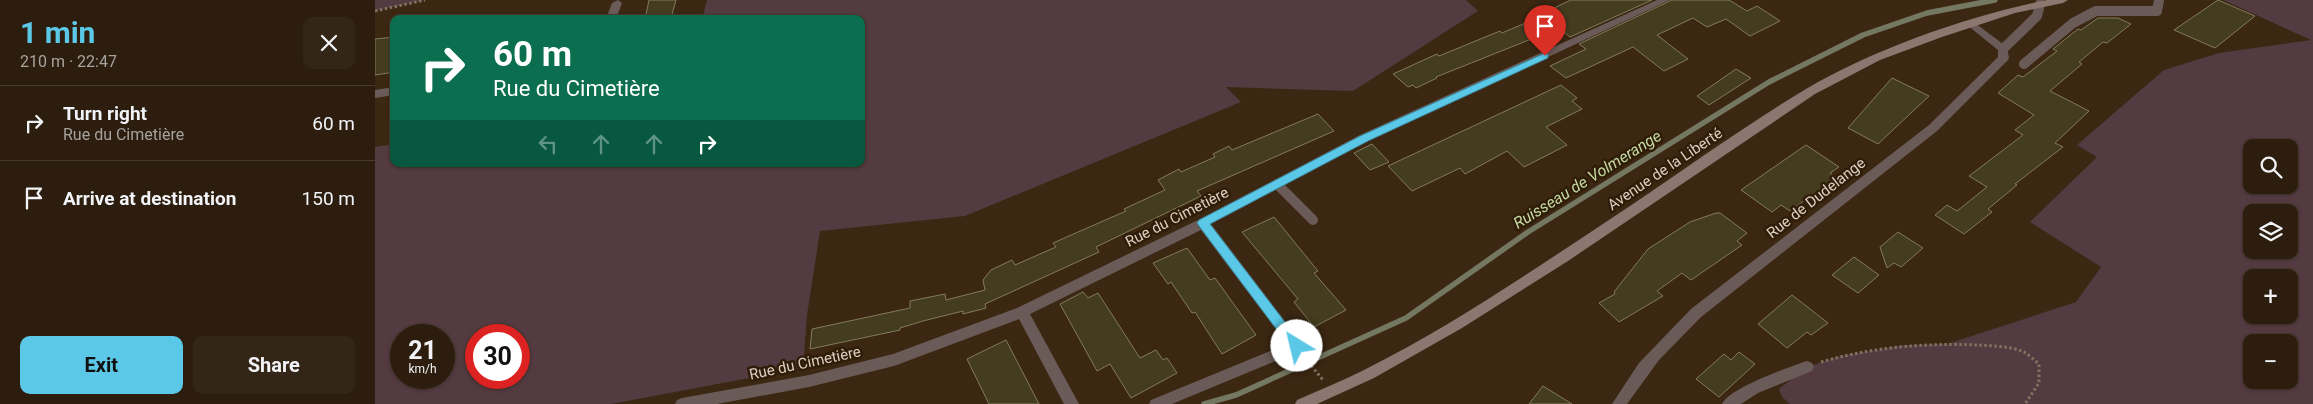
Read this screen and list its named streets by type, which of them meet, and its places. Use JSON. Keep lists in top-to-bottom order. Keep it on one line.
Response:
{"streets":{"main road":["Avenue de la Liberté"],"street":["Rue de Dudelange","Rue du Cimetière"]},"water":["Ruisseau de Volmerange"],"page":{"heading":["1 min","210 m · 22:47"],"turn":["60 m","Rue du Cimetière"],"list":[{"name":"Turn right","note":"Rue du Cimetière","value":"60 m"},{"name":"Arrive at destination","value":"150 m"}],"map_buttons":["+","−"],"speed":"21 km/h","limit":"30","buttons":["Exit","Share"]}}
